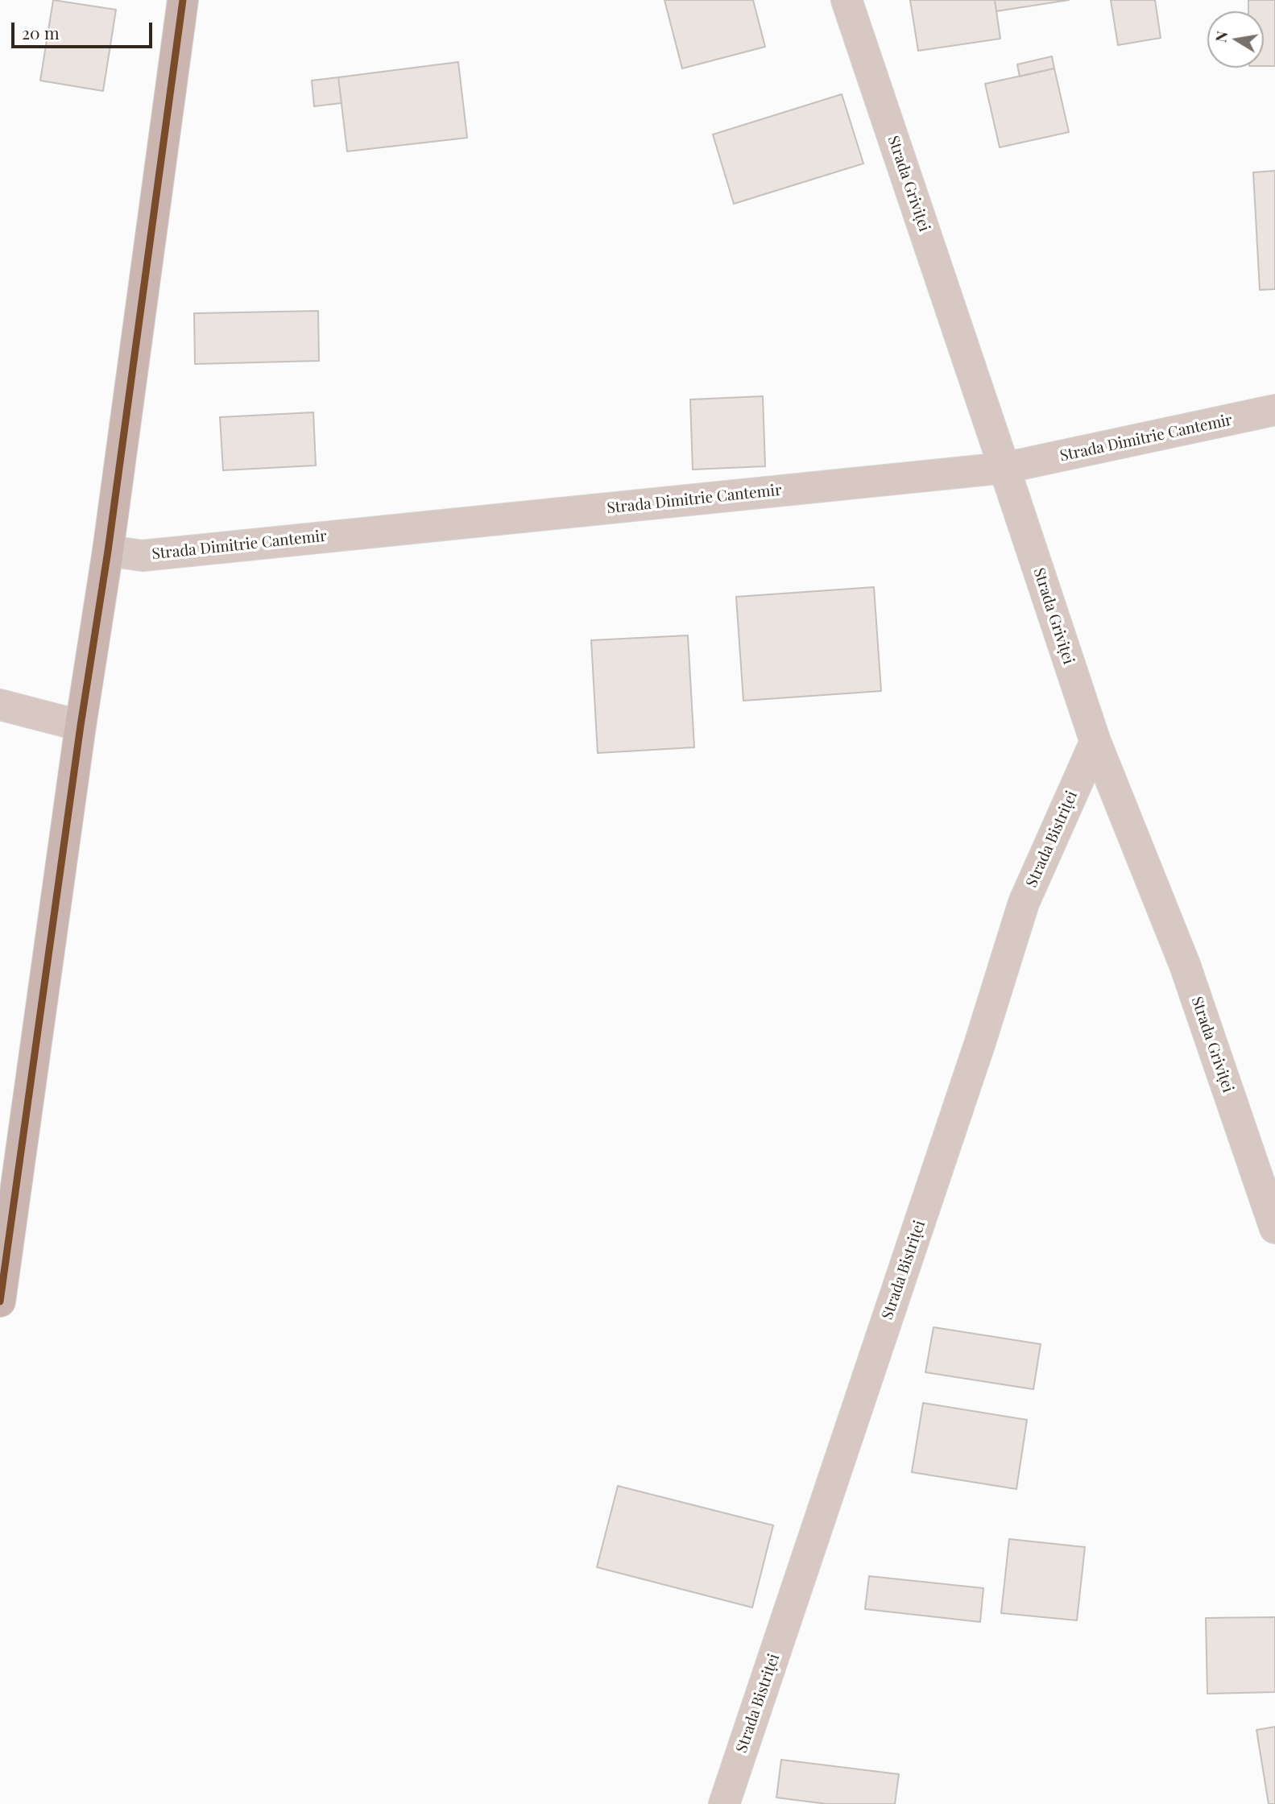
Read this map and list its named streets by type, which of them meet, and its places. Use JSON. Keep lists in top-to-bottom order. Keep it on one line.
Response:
{"streets":{"street":["Strada Griviței","Strada Dimitrie Cantemir","Strada Bistriței"]},"crossings":[["Strada Griviței","Strada Dimitrie Cantemir"],["Strada Griviței","Strada Bistriței"]],"scale_bar":"20 m","north":"left"}
